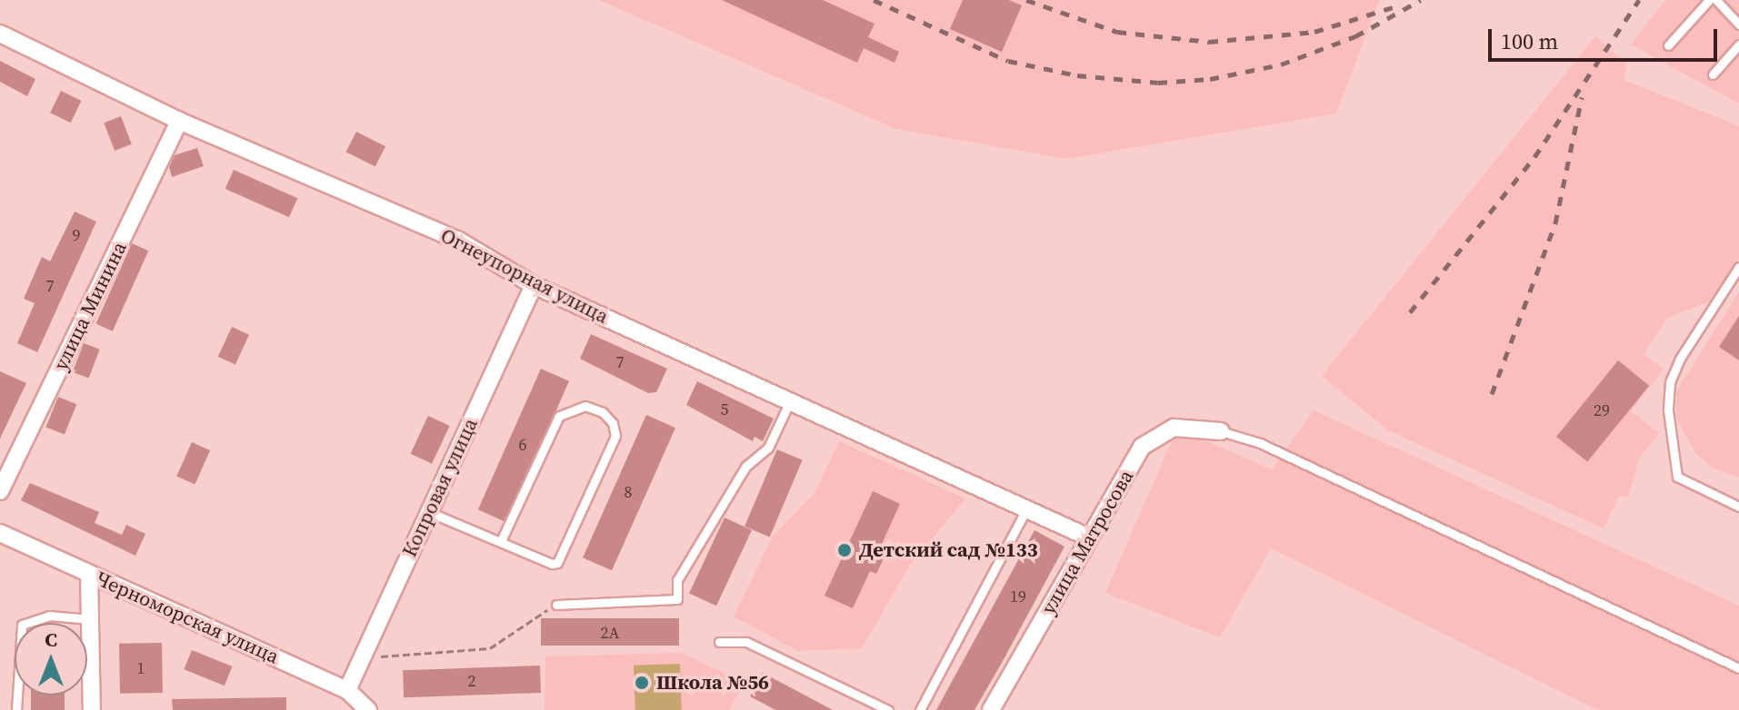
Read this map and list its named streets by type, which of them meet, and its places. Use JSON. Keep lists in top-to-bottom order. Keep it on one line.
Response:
{"streets":{"street":["Огнеупорная улица","улица Минина","Копровая улица","улица Матросова","Черноморская улица"]},"crossings":[["Огнеупорная улица","улица Минина"],["Огнеупорная улица","Копровая улица"],["Огнеупорная улица","улица Матросова"],["Копровая улица","Черноморская улица"]],"places":["Детский сад №133","Школа №56"],"house_numbers":["9","7","7","5","29","6","8","19","2А","1","2"],"scale_bar":"100 m","north":"top"}
